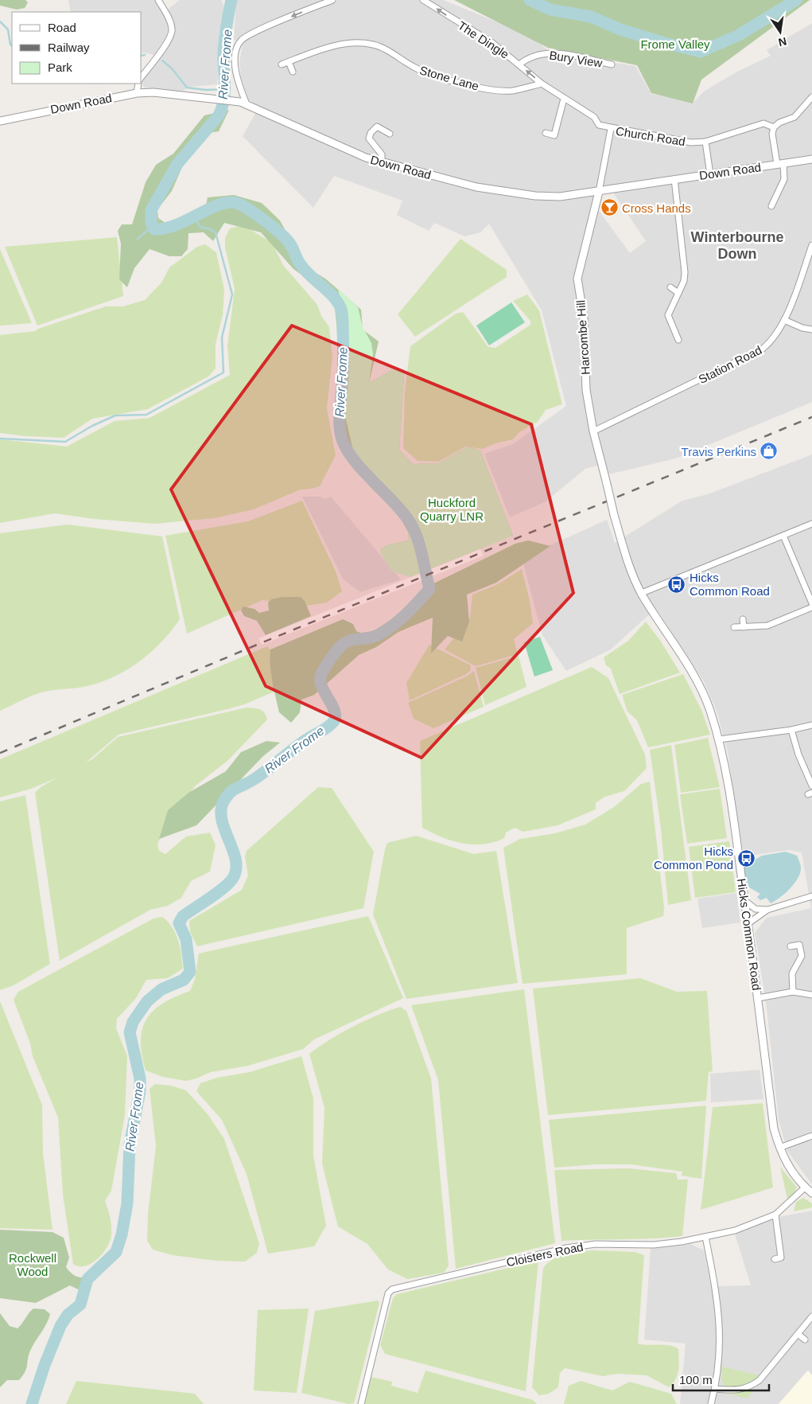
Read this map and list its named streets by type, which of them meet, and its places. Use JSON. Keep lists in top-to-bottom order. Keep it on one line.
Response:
{"streets":{"street":["The Dingle","Bury View","Stone Lane","Down Road","Church Road","Harcombe Hill","Station Road","Hicks Common Road","Cloisters Road"]},"crossings":[["The Dingle","Bury View"],["The Dingle","Stone Lane"],["Down Road","Church Road"],["Down Road","Harcombe Hill"],["Church Road","Harcombe Hill"],["Harcombe Hill","Station Road"],["Harcombe Hill","Hicks Common Road"],["Hicks Common Road","Cloisters Road"]],"one_way":["The Dingle"],"districts":["Winterbourne Down"],"water":["River Frome"],"parks":["Frome Valley","Huckford Quarry LNR","Rockwell Wood"],"places":{"bar":["Cross Hands"],"shop":["Travis Perkins"],"bus stop":["Hicks Common Road","Hicks Common Pond"]},"legend":["Road","Railway","Park"],"scale_bar":"100 m","north":"bottom"}
